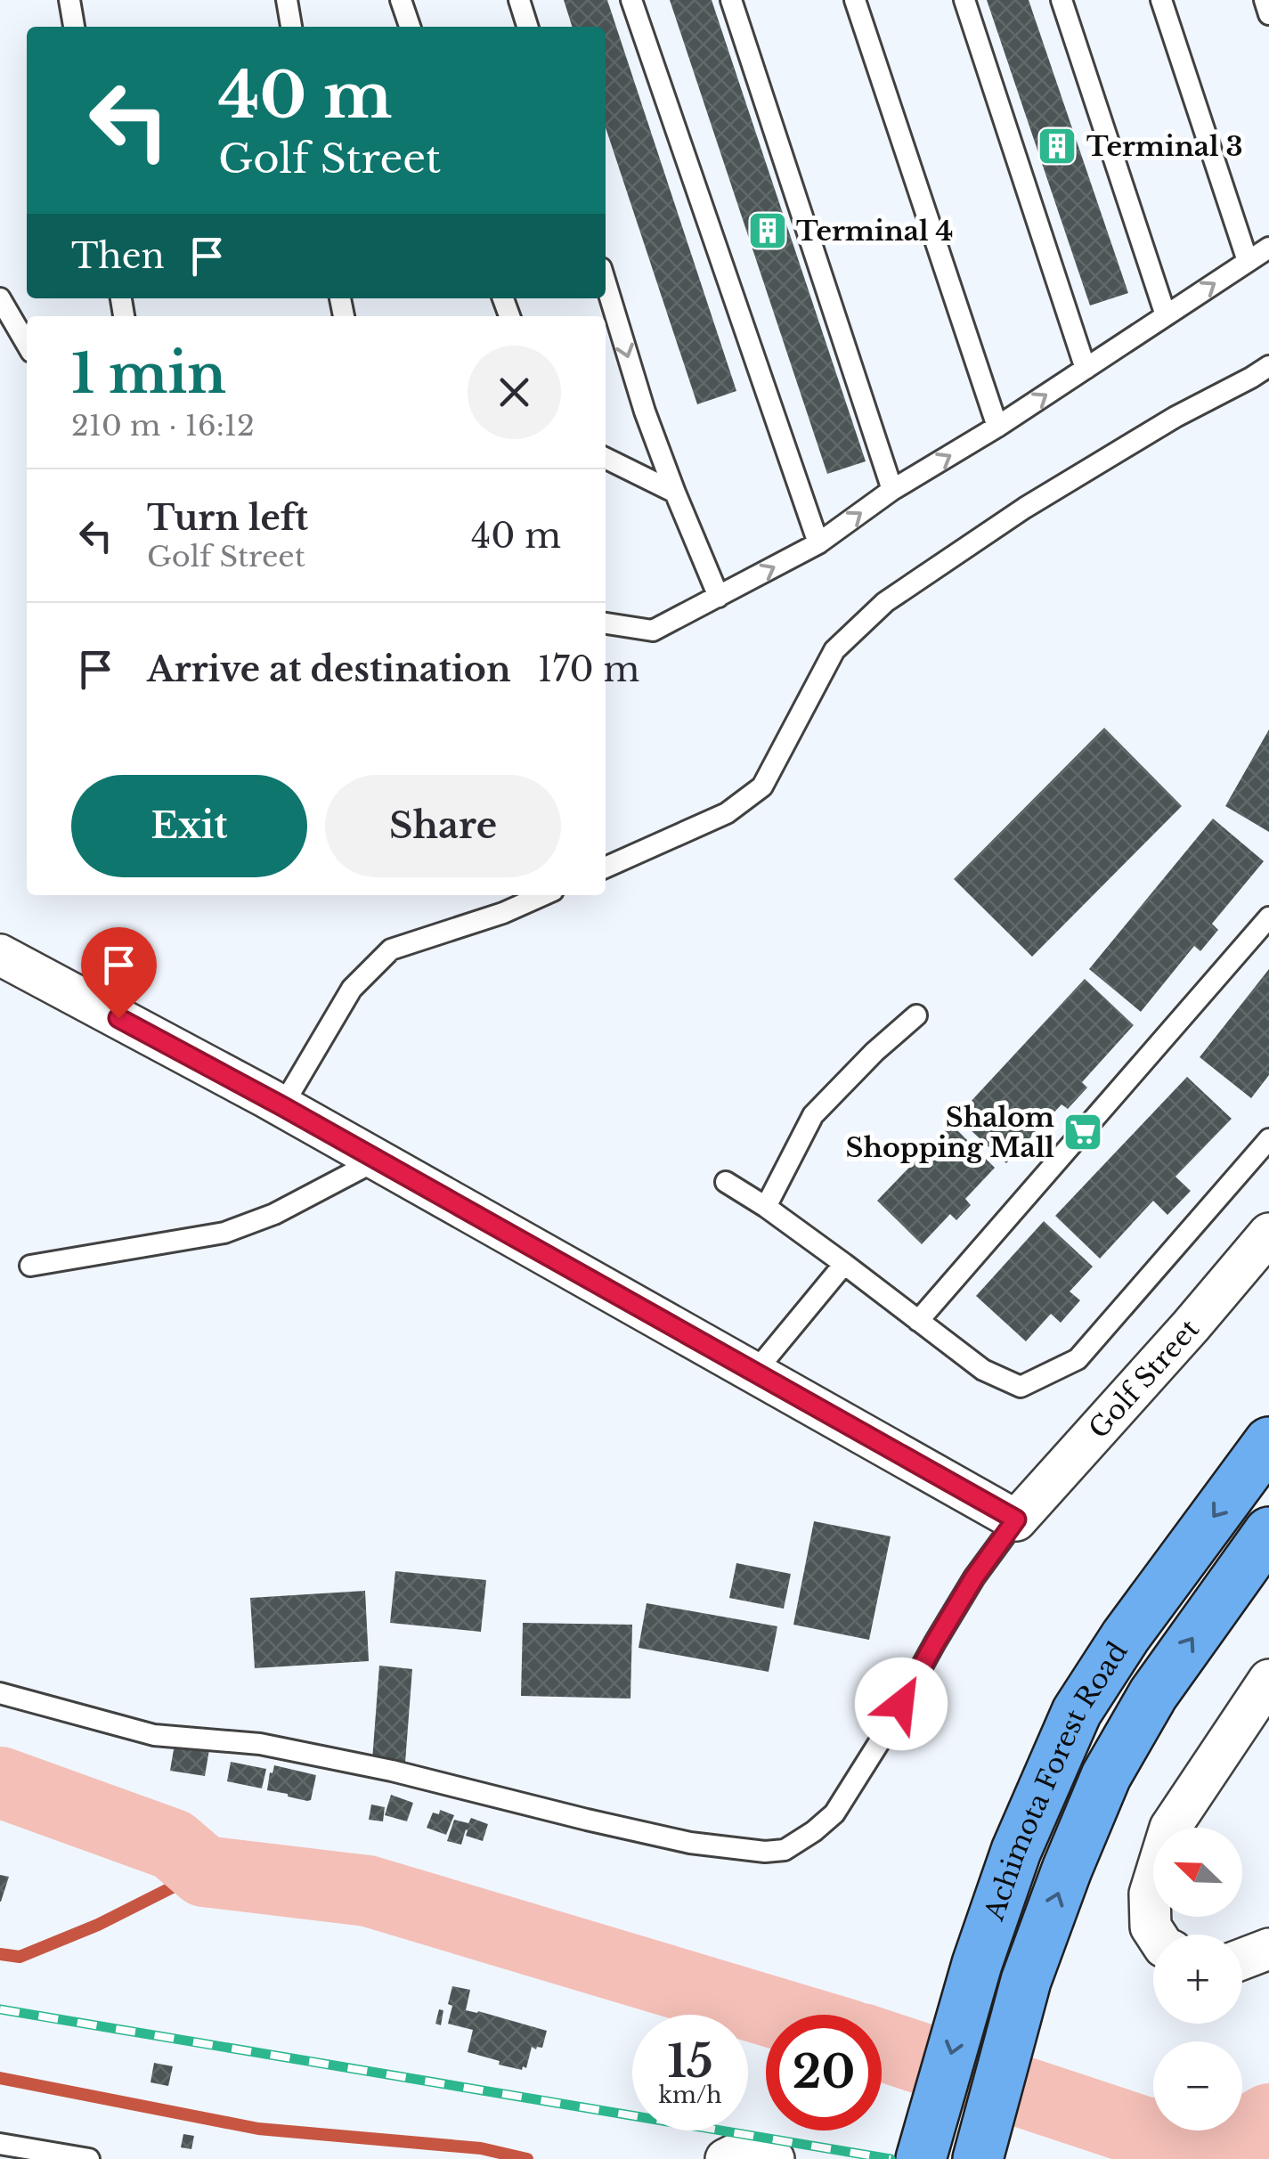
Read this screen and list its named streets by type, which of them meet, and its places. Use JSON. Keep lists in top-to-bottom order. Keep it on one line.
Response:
{"streets":{"main road":["Achimota Forest Road"],"street":["Golf Street"]},"places":{"building":["Terminal 3","Terminal 4"],"supermarket":["Shalom Shopping Mall"]},"north":"top left","page":{"turn":["40 m","Golf Street"],"then":"Then","heading":["1 min","210 m · 16:12"],"list":[{"name":"Turn left","note":"Golf Street","value":"40 m"},{"name":"Arrive at destination","value":"170 m"}],"buttons":["Exit","Share"],"map_buttons":["+","−"],"speed":"15 km/h","limit":"20"}}
